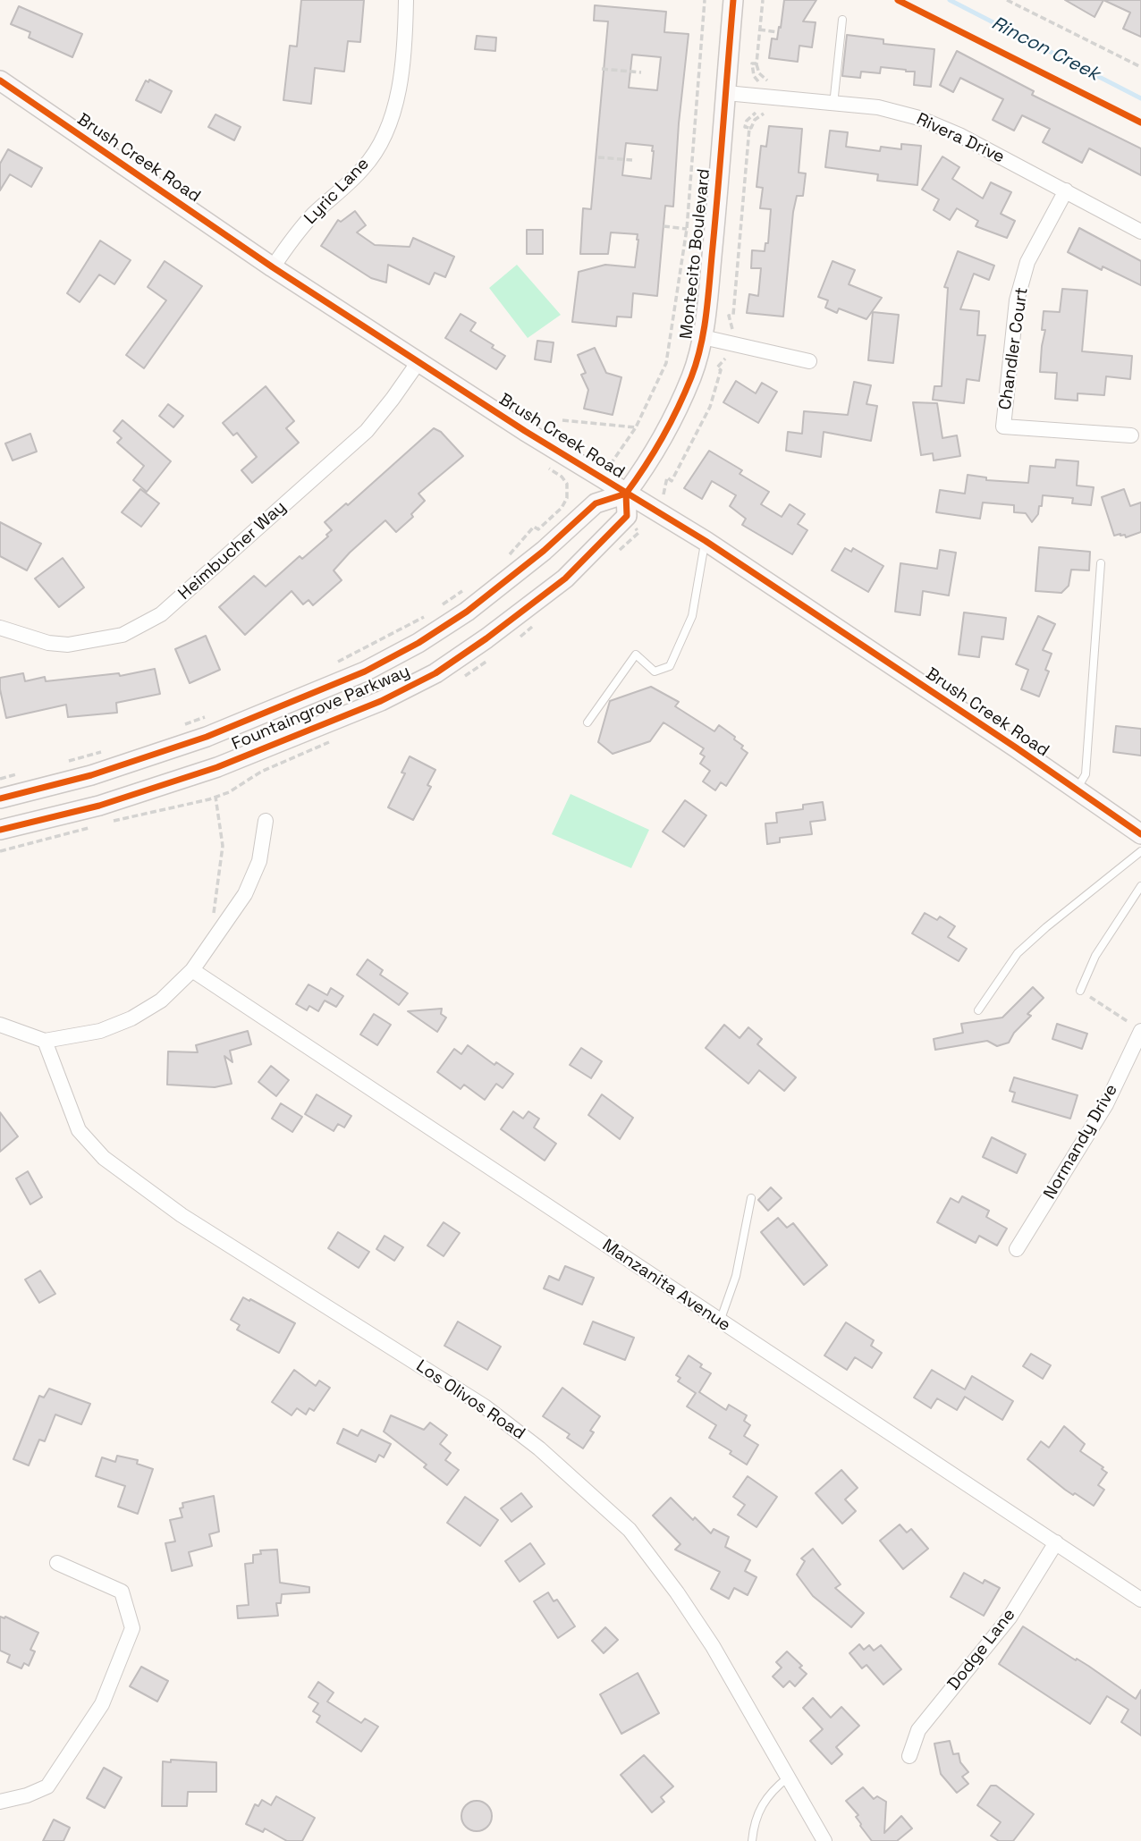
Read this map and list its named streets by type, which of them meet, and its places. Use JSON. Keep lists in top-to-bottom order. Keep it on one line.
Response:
{"streets":{"main road":["Brush Creek Road","Montecito Boulevard","Fountaingrove Parkway"],"street":["Rivera Drive","Lyric Lane","Chandler Court","Heimbucher Way","Normandy Drive","Manzanita Avenue","Los Olivos Road","Dodge Lane"]},"crossings":[["Rivera Drive","Montecito Boulevard"],["Rivera Drive","Chandler Court"],["Brush Creek Road","Lyric Lane"],["Brush Creek Road","Montecito Boulevard"],["Brush Creek Road","Heimbucher Way"],["Brush Creek Road","Fountaingrove Parkway"],["Montecito Boulevard","Fountaingrove Parkway"],["Manzanita Avenue","Dodge Lane"]],"water":["Rincon Creek"]}
